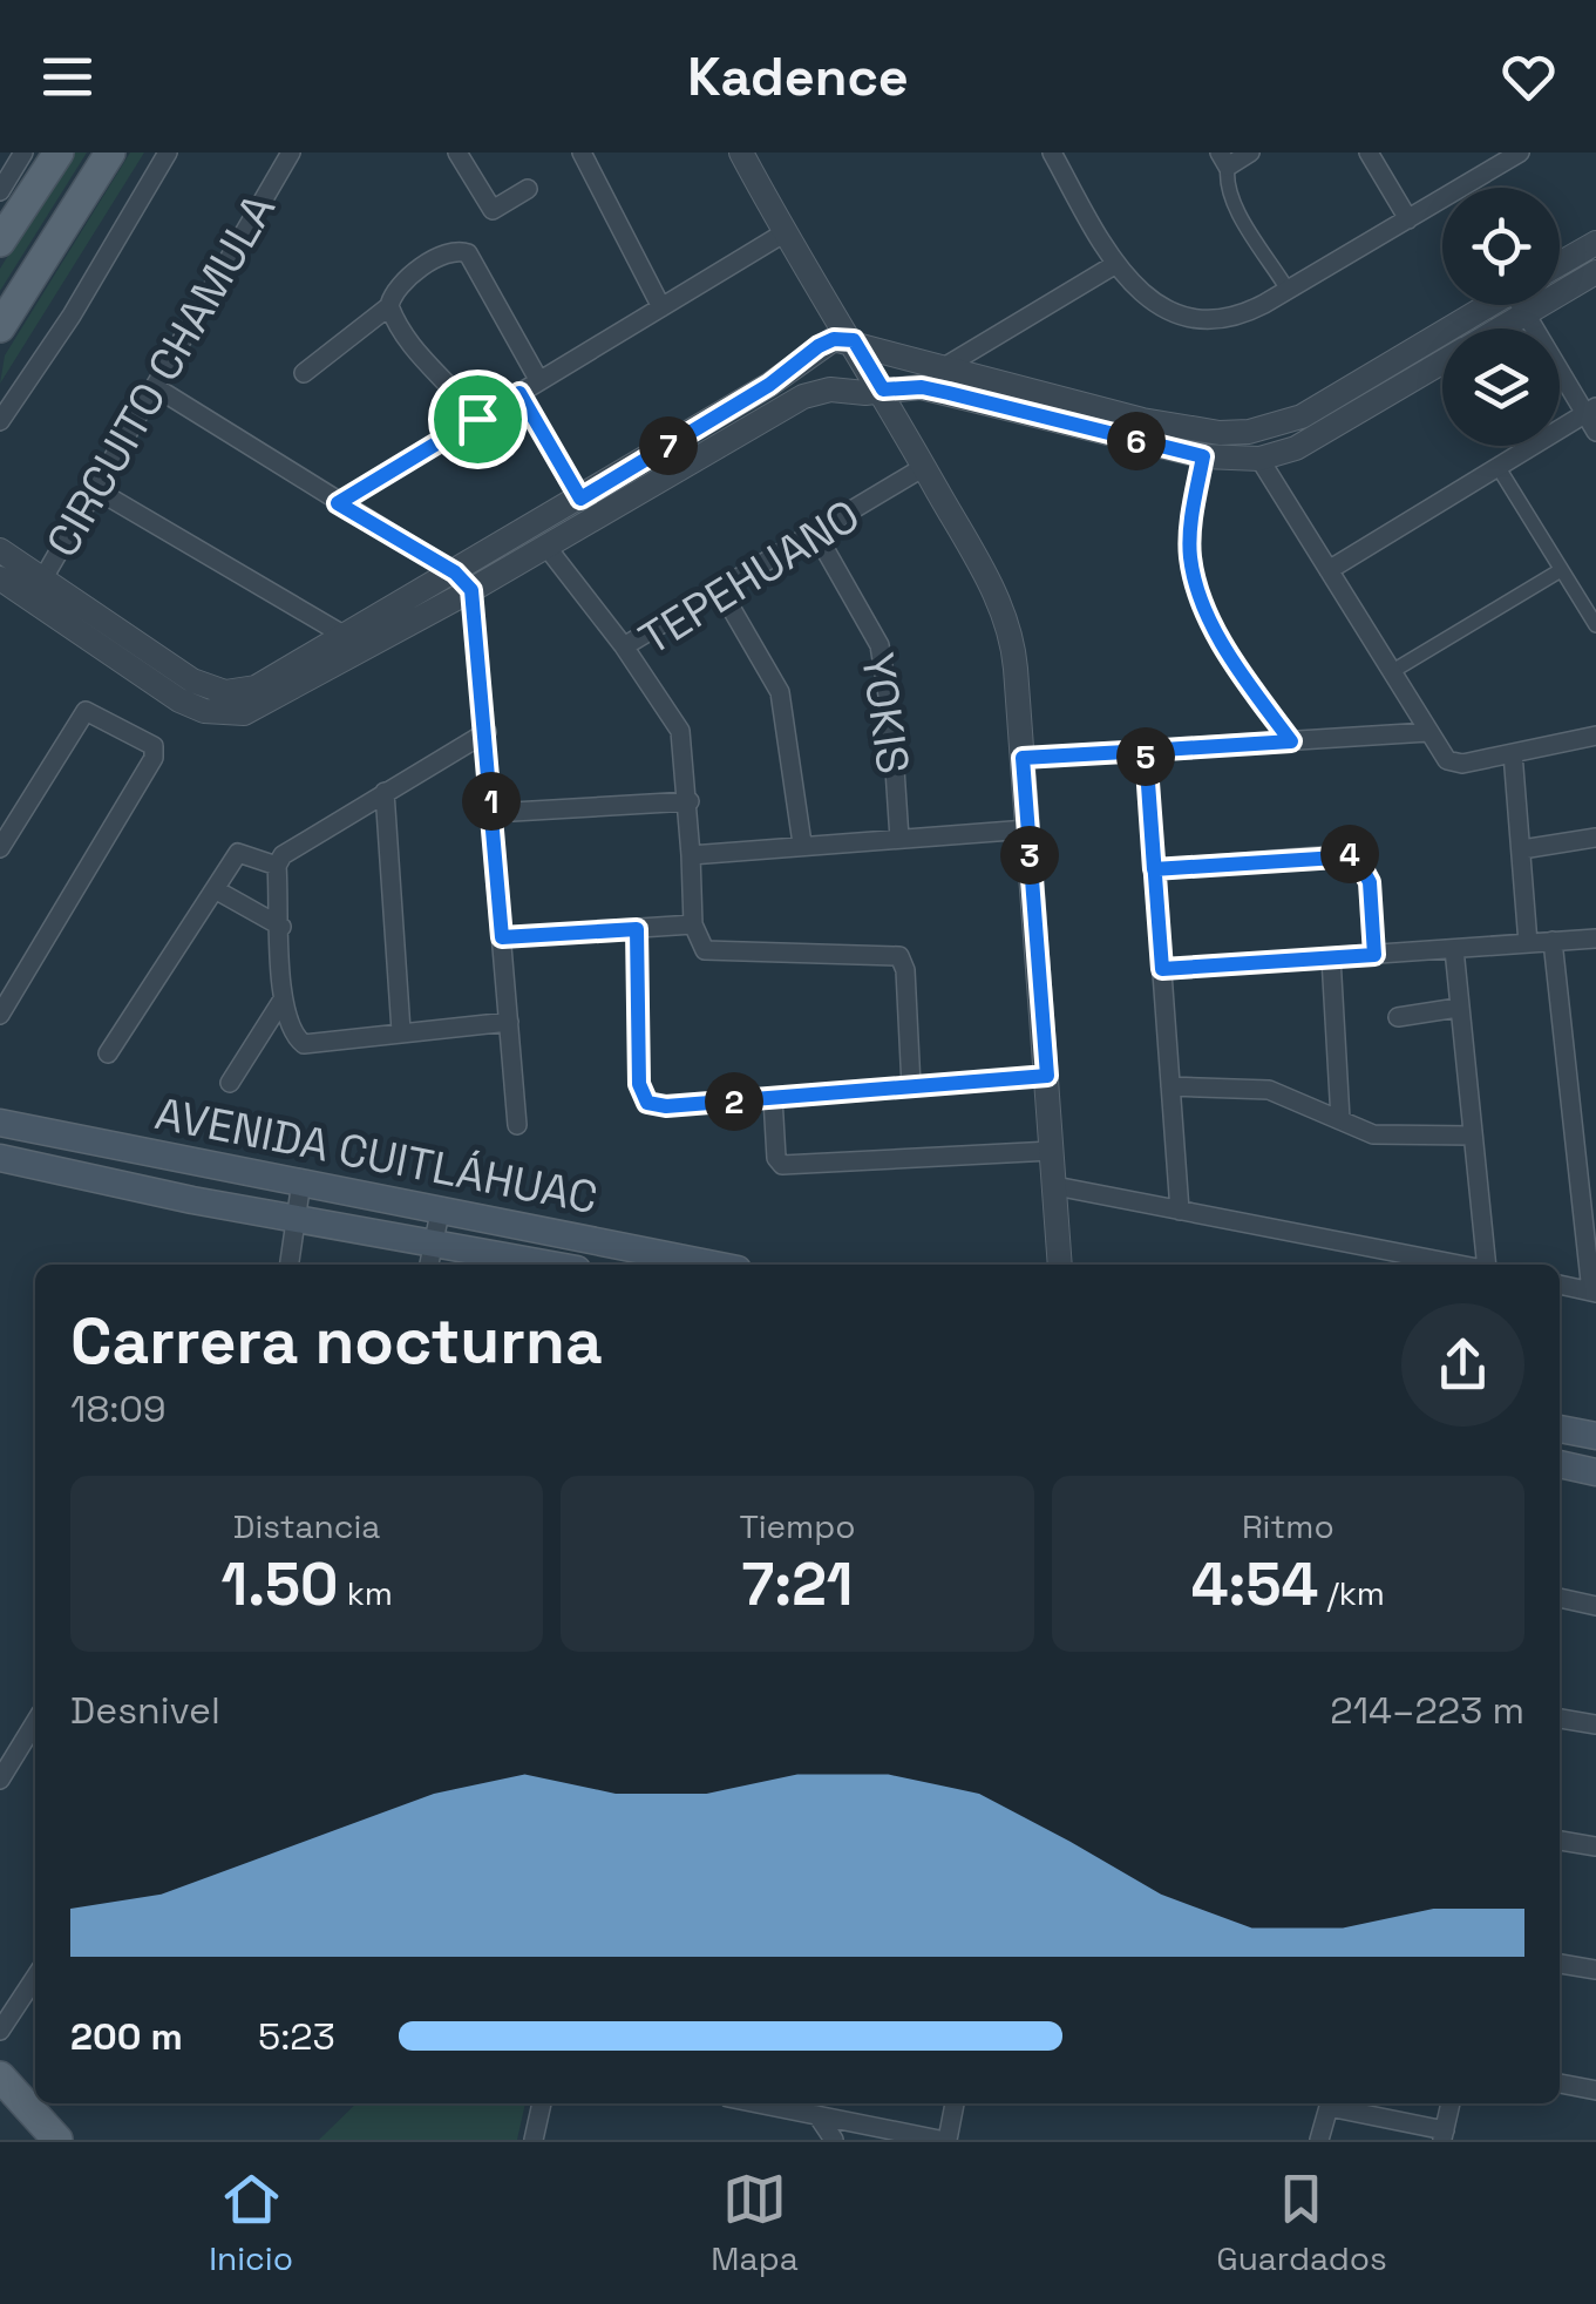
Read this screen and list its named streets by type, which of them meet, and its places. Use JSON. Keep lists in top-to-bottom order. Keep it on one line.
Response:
{"streets":{"main road":["AVENIDA CUITLÁHUAC"],"street":["CIRCUITO CHAMULA","TEPEHUANO","YOKIS"]},"crossings":[["TEPEHUANO","YOKIS"]],"page":{"header":"Kadence","pins":["6","7","5","1","4","3","2"],"heading":["Carrera nocturna","18:09"],"stats":[["Distancia","1.50 km"],["Tiempo","7:21"],["Ritmo","4:54 /km"]],"chart":["Desnivel","214–223 m"],"list":[{"name":"200 m","note":"5:23"}],"tabs":["Inicio","Mapa","Guardados"]}}
